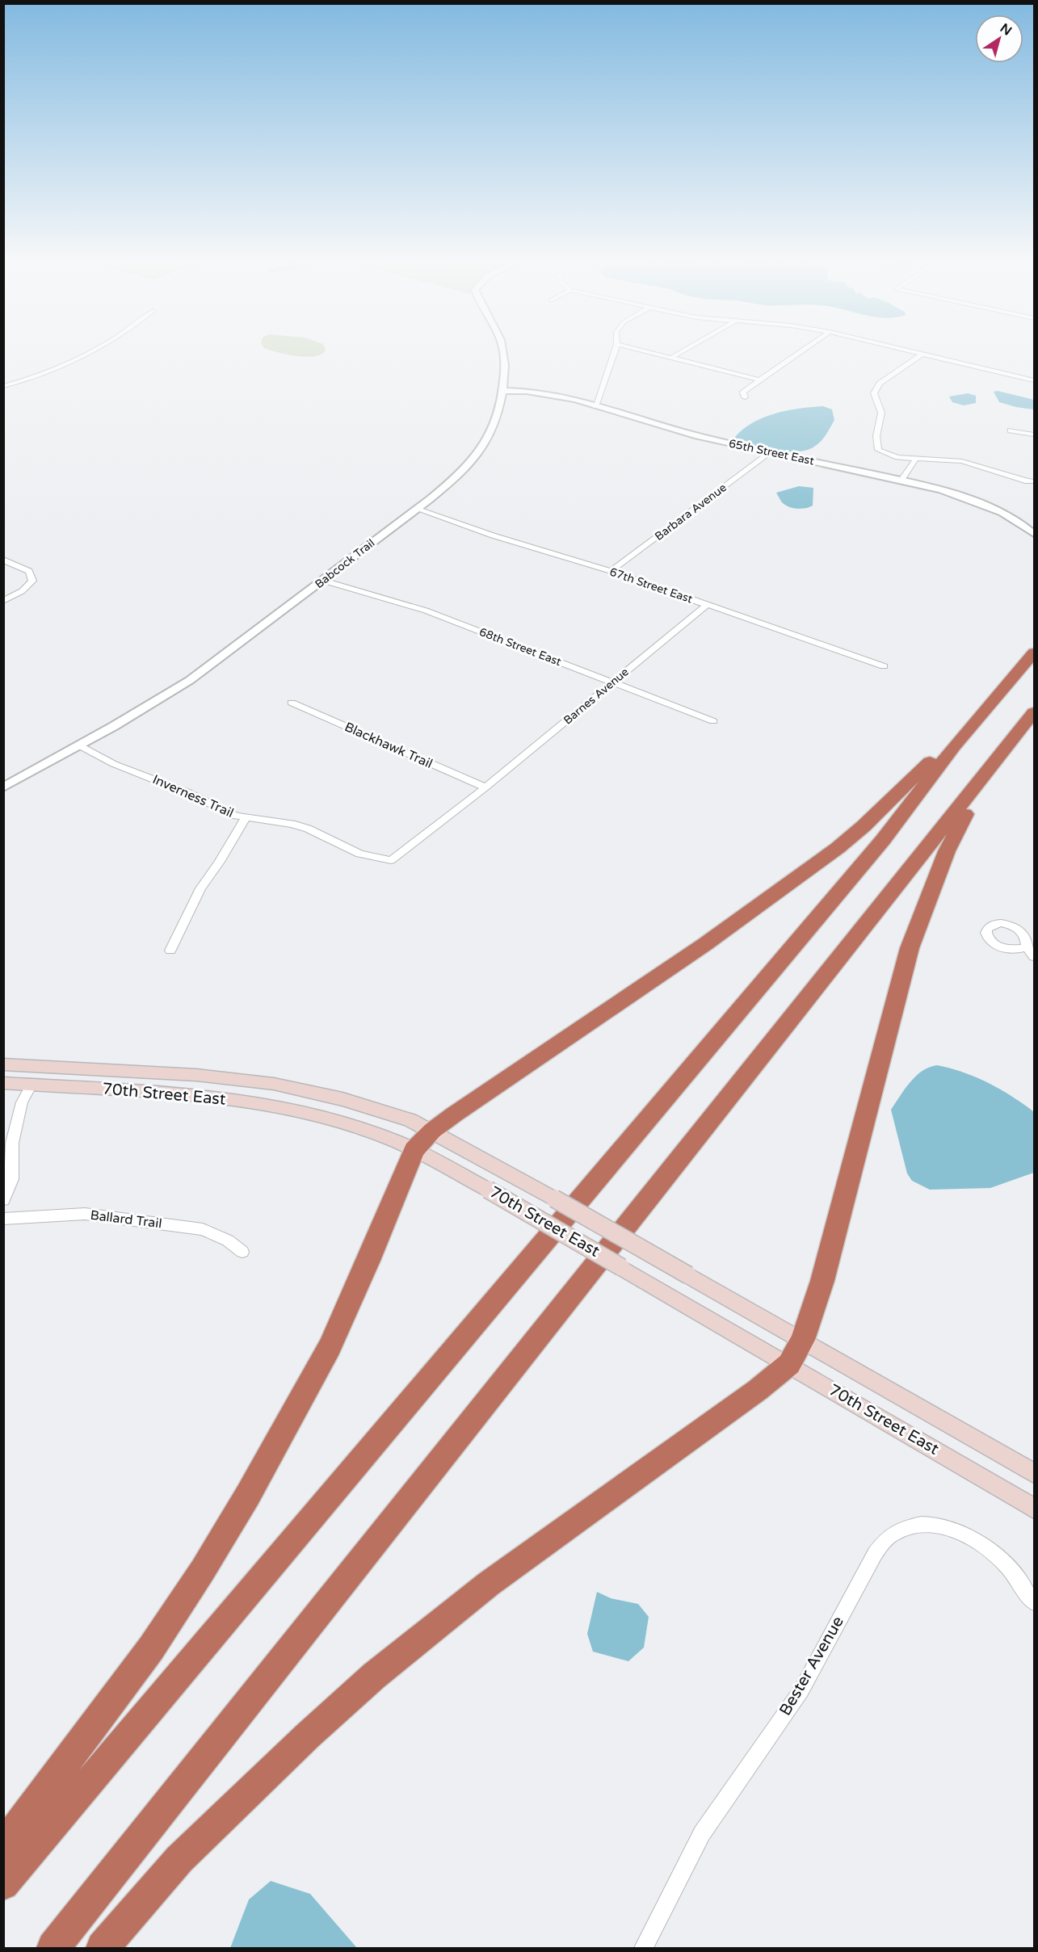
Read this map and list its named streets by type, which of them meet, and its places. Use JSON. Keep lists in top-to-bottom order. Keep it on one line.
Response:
{"streets":{"main road":["70th Street East"],"street":["65th Street East","Barbara Avenue","Babcock Trail","67th Street East","68th Street East","Barnes Avenue","Blackhawk Trail","Inverness Trail","Ballard Trail","Bester Avenue"]},"crossings":[["65th Street East","Barbara Avenue"],["65th Street East","Babcock Trail"],["Barbara Avenue","67th Street East"],["Babcock Trail","67th Street East"],["Babcock Trail","68th Street East"],["Babcock Trail","Inverness Trail"],["67th Street East","Barnes Avenue"],["68th Street East","Barnes Avenue"],["Barnes Avenue","Blackhawk Trail"],["Barnes Avenue","Inverness Trail"],["Blackhawk Trail","Inverness Trail"]],"north":"top right"}
